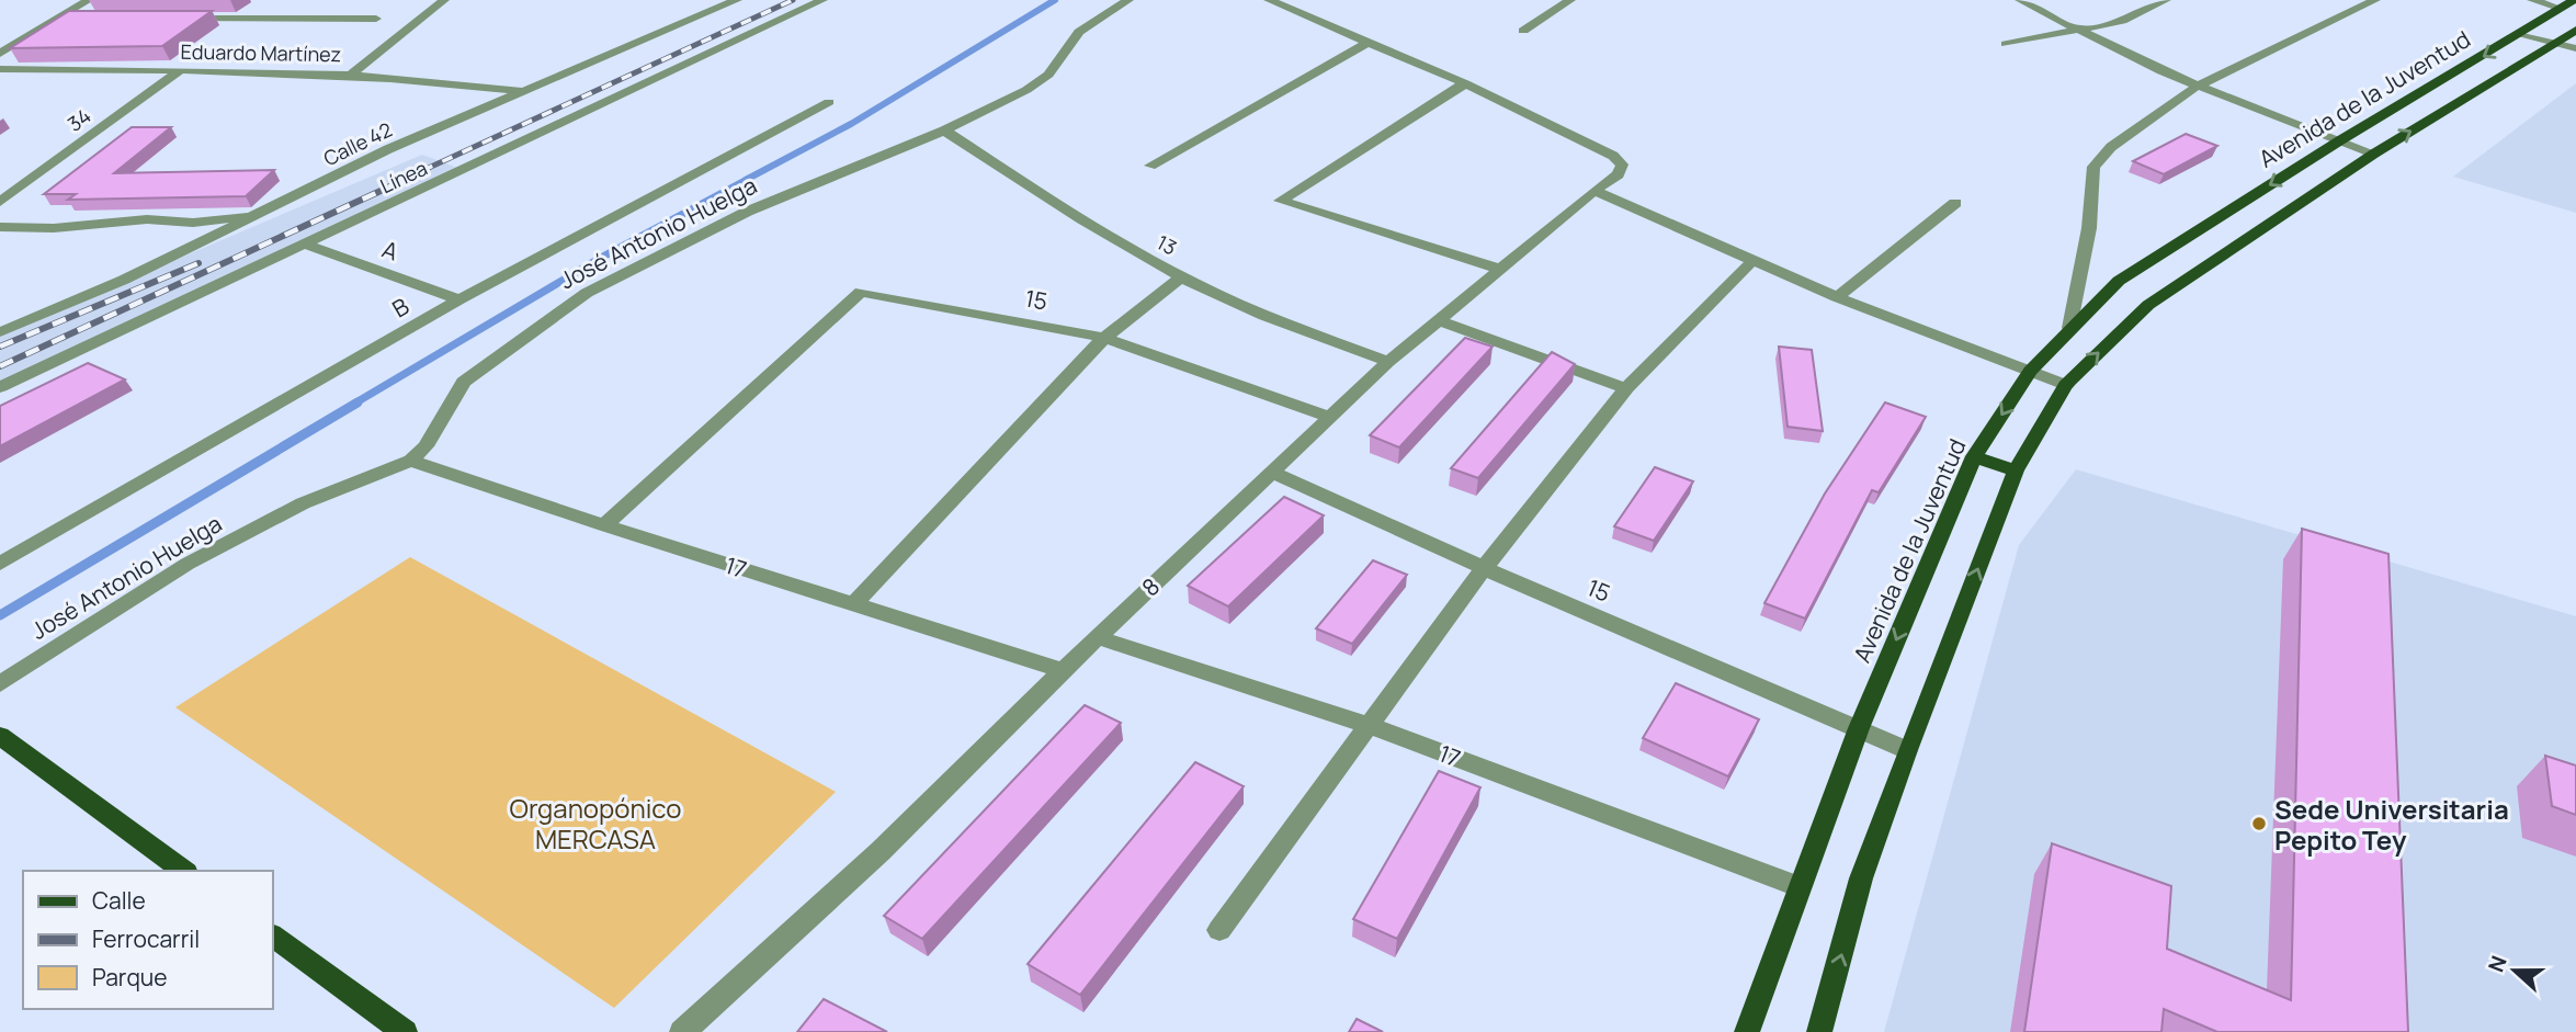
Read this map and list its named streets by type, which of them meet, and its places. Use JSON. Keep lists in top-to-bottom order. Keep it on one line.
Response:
{"streets":{"main road":["Avenida de la Juventud"],"street":["Eduardo Martínez","34","Calle 42","Línea","José Antonio Huelga","13","A","15","B","17","8"]},"crossings":[["Eduardo Martínez","34"],["Eduardo Martínez","Calle 42"],["Avenida de la Juventud","15"],["Avenida de la Juventud","17"],["Línea","A"],["José Antonio Huelga","13"],["José Antonio Huelga","17"],["13","8"],["A","B"],["15","17"],["15","8"],["17","8"]],"parks":["Organopónico MERCASA"],"places":["Sede Universitaria Pepito Tey"],"legend":["Calle","Ferrocarril","Parque"],"north":"left"}
